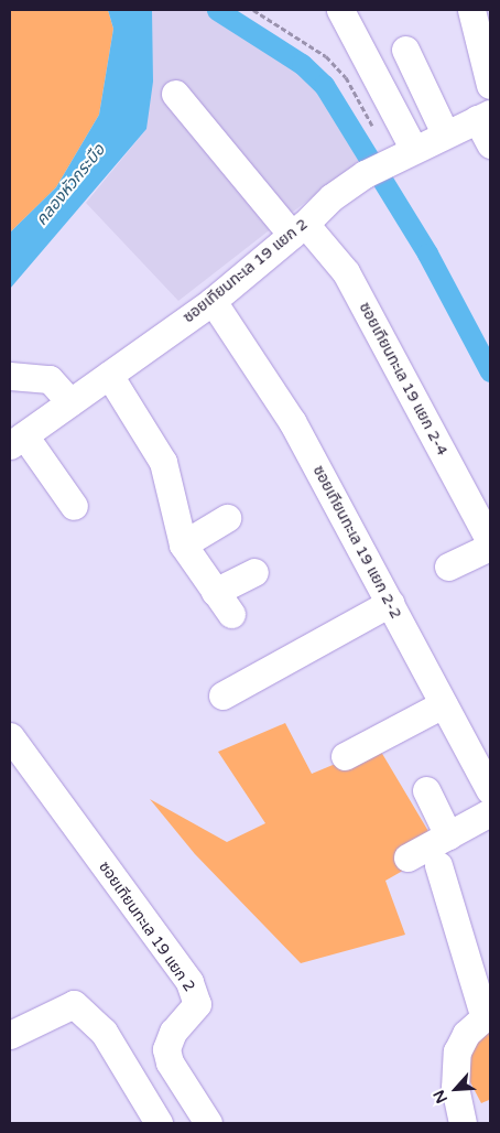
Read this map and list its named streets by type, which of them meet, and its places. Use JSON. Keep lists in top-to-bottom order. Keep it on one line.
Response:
{"streets":{"street":["ซอยเทียนทะเล 19 แยก 2","ซอยเทียนทะเล 19 แยก 2-4","ซอยเทียนทะเล 19 แยก 2-2"]},"crossings":[["ซอยเทียนทะเล 19 แยก 2","ซอยเทียนทะเล 19 แยก 2-4"],["ซอยเทียนทะเล 19 แยก 2","ซอยเทียนทะเล 19 แยก 2-2"]],"water":["คลองหัวกระบือ"],"north":"bottom left"}
